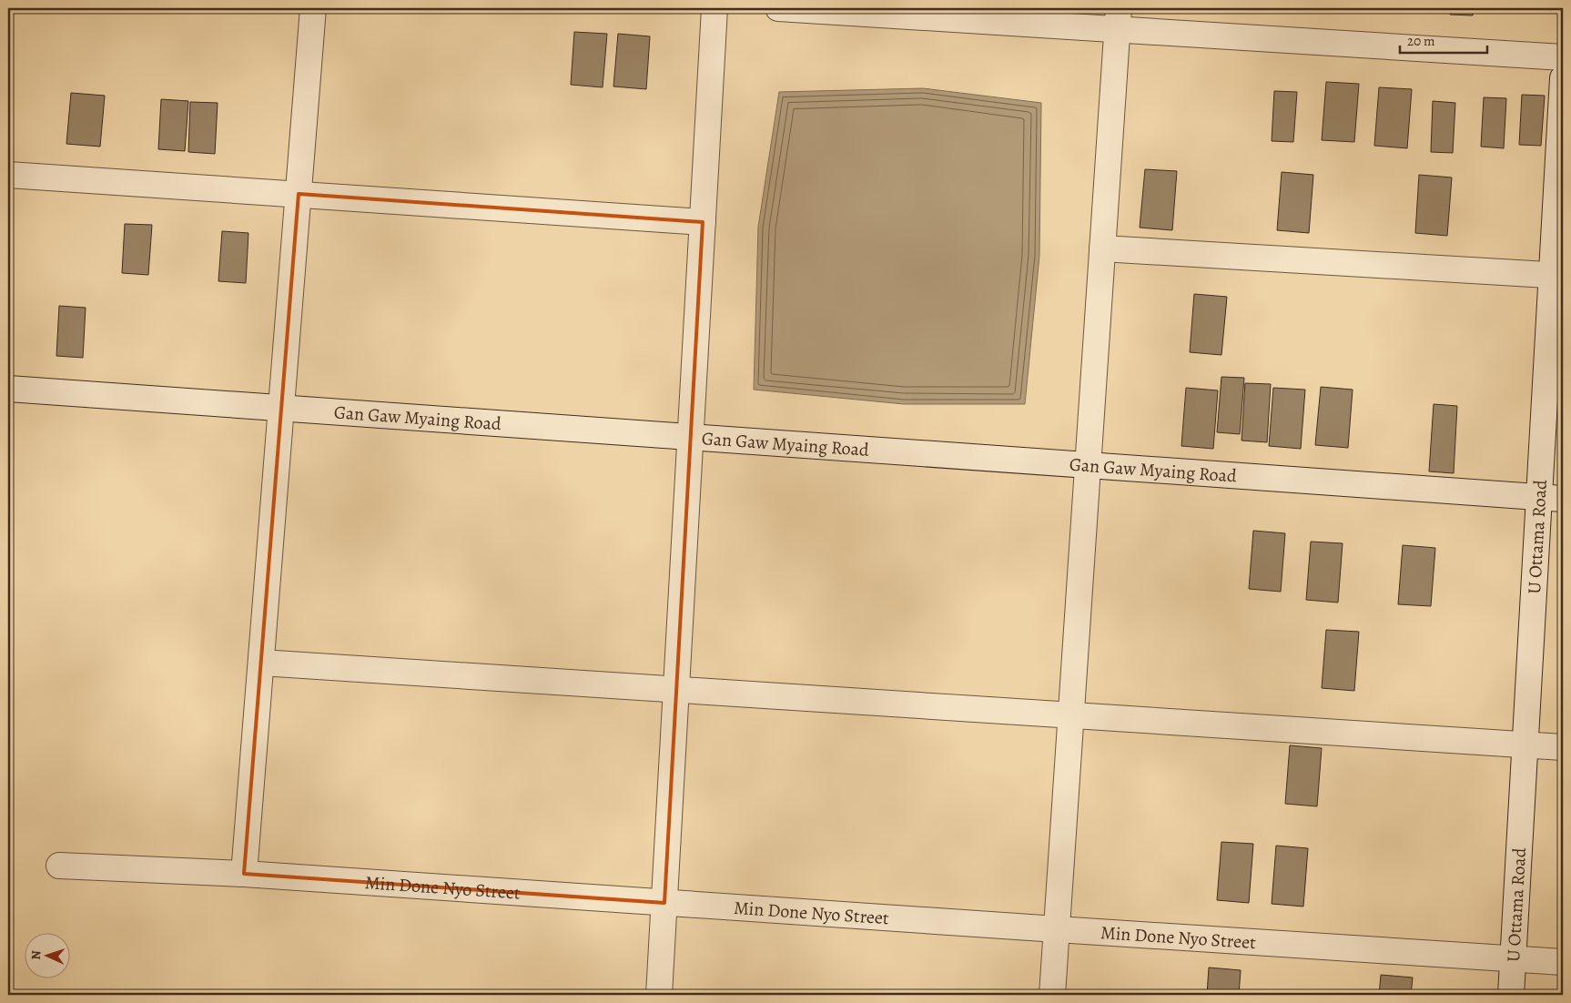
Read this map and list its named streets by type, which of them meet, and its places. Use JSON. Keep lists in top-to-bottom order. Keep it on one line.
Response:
{"streets":{"street":["Gan Gaw Myaing Road","U Ottama Road","Min Done Nyo Street"]},"crossings":[["Gan Gaw Myaing Road","U Ottama Road"],["U Ottama Road","Min Done Nyo Street"]],"scale_bar":"20 m","north":"left"}
